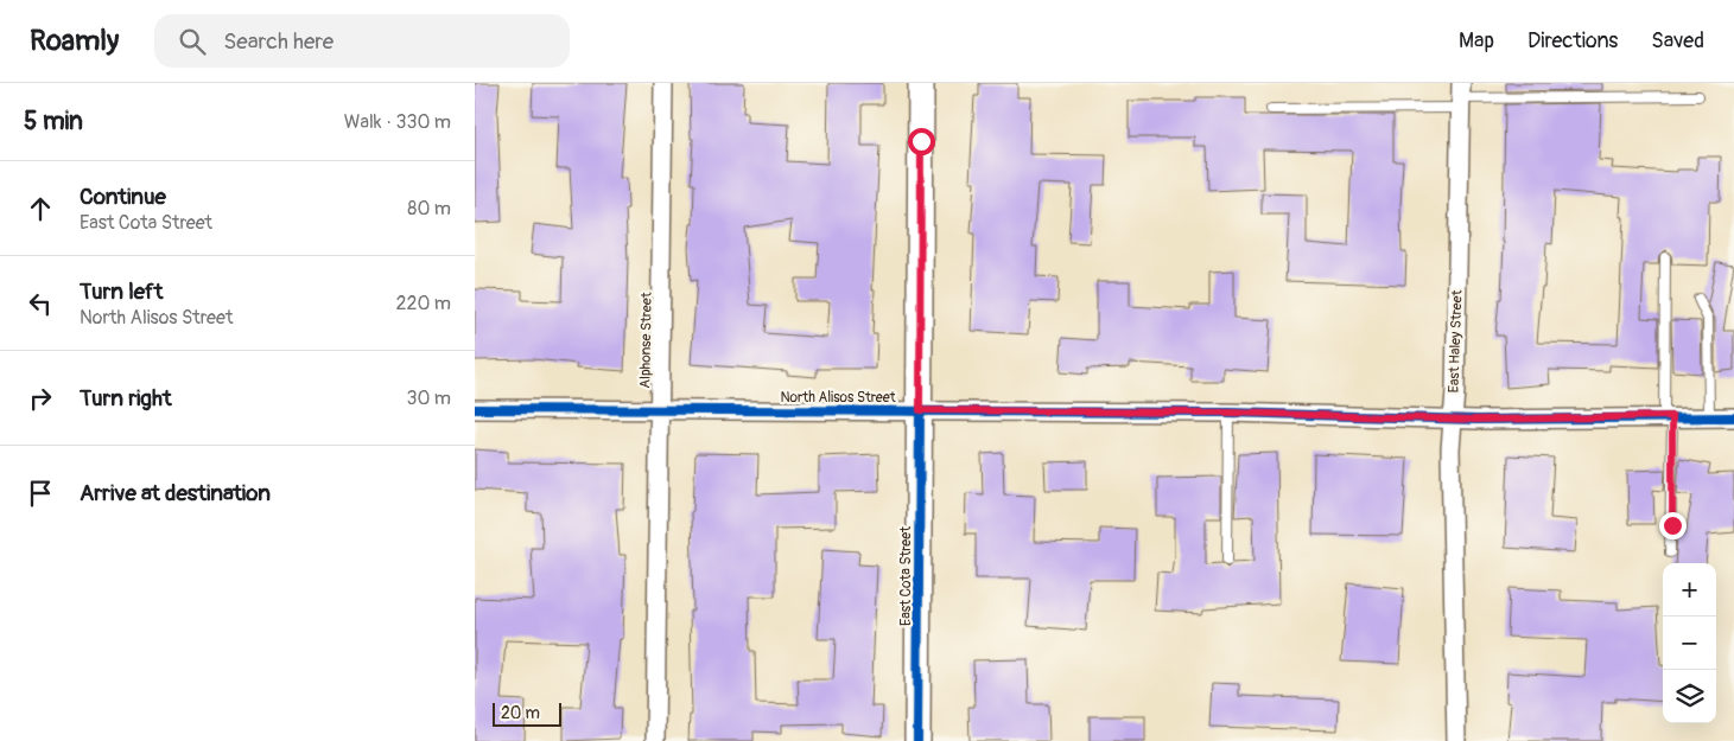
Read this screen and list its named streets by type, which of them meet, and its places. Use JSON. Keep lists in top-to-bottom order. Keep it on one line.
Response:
{"streets":{"street":["Alphonse Street","East Haley Street","North Alisos Street","East Cota Street"]},"crossings":[["Alphonse Street","North Alisos Street"],["East Haley Street","North Alisos Street"],["North Alisos Street","East Cota Street"]],"scale_bar":"20 m","page":{"header":"Roamly","search":"Search here","nav":["Map","Directions","Saved"],"heading":["5 min","Walk · 330 m"],"list":[["Continue","East Cota Street","80 m"],["Turn left","North Alisos Street","220 m"],["Turn right","30 m"],"Arrive at destination"],"map_buttons":["+","−"],"scale":"20 m"}}
